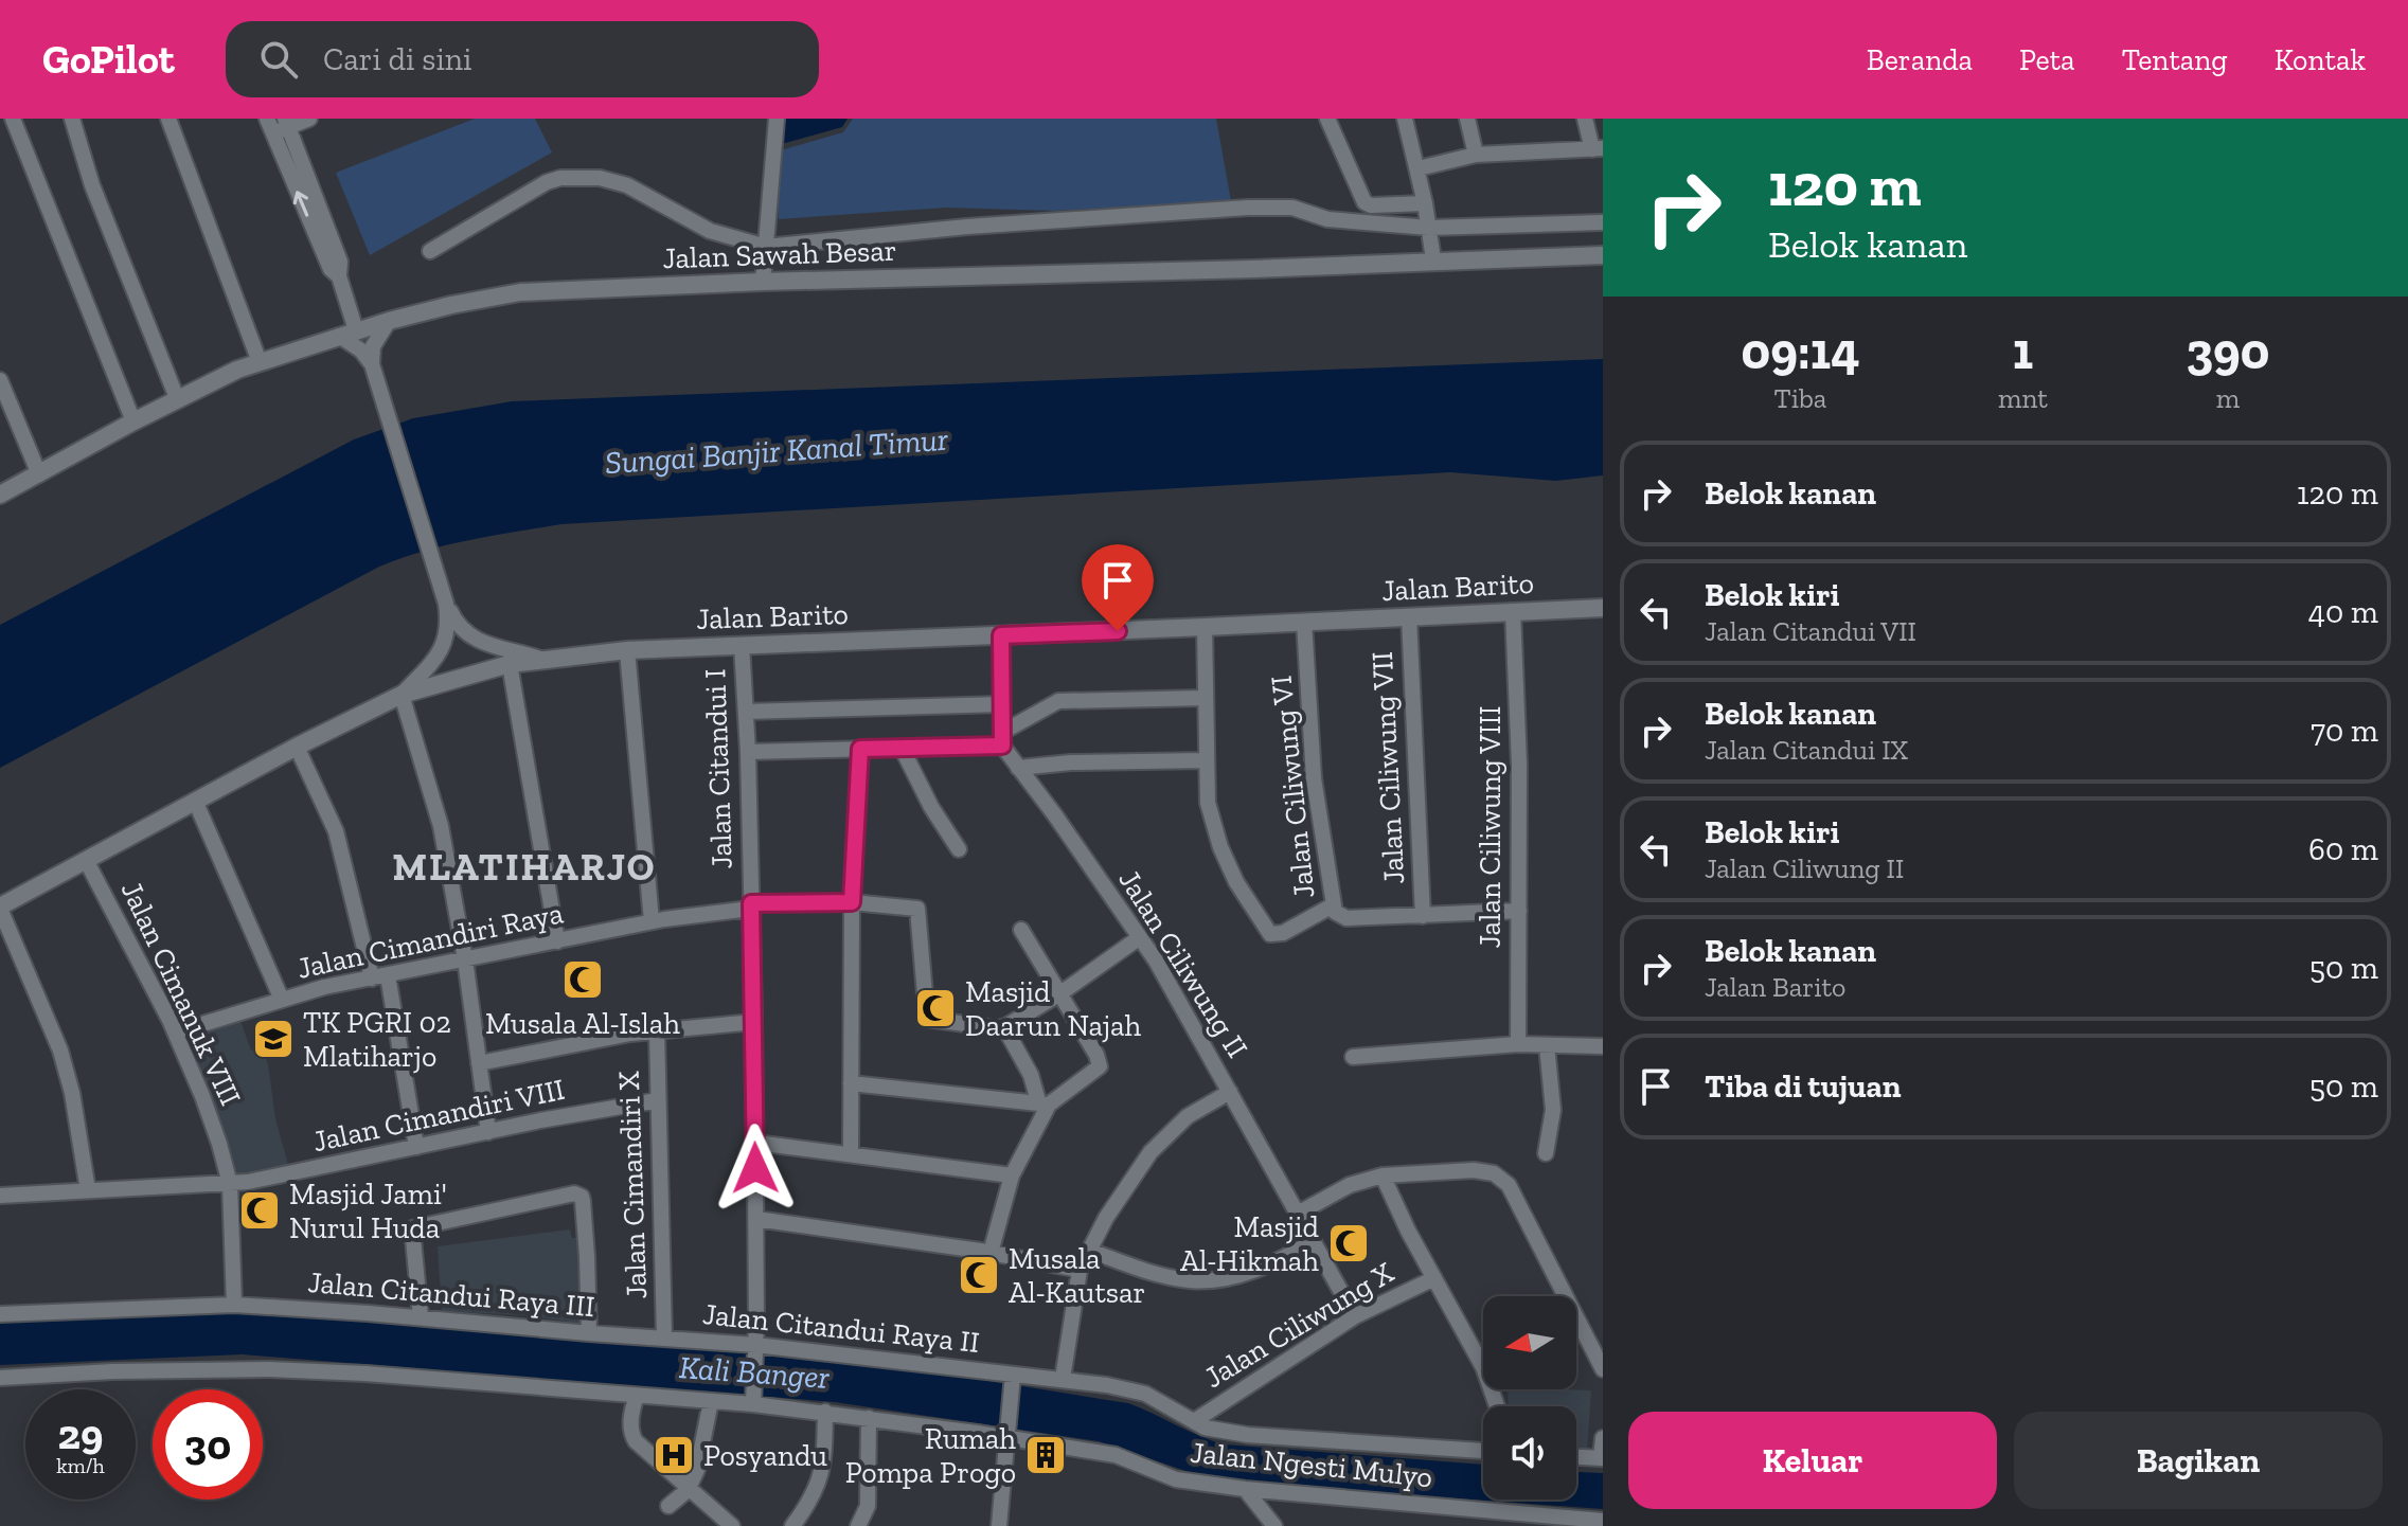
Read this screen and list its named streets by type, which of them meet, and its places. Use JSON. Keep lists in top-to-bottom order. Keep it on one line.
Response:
{"streets":{"street":["Jalan Sawah Besar","Jalan Barito","Jalan Ciliwung VII","Jalan Citandui I","Jalan Ciliwung VI","Jalan Ciliwung VIII","Jalan Cimandiri Raya","Jalan Ciliwung II","Jalan Cimanuk VIII","Jalan Cimandiri VIII","Jalan Cimandiri X","Jalan Citandui Raya III","Jalan Ciliwung X","Jalan Citandui Raya II","Jalan Ngesti Mulyo"]},"crossings":[["Jalan Barito","Jalan Ciliwung VII"],["Jalan Barito","Jalan Citandui I"],["Jalan Barito","Jalan Ciliwung VI"],["Jalan Barito","Jalan Ciliwung VIII"],["Jalan Barito","Jalan Cimanuk VIII"],["Jalan Ciliwung VII","Jalan Ciliwung VI"],["Jalan Citandui I","Jalan Cimandiri Raya"],["Jalan Citandui I","Jalan Citandui Raya II"],["Jalan Citandui I","Jalan Ngesti Mulyo"],["Jalan Ciliwung VI","Jalan Ciliwung VIII"],["Jalan Cimandiri Raya","Jalan Cimanuk VIII"],["Jalan Ciliwung II","Jalan Ciliwung X"],["Jalan Cimanuk VIII","Jalan Cimandiri VIII"],["Jalan Cimanuk VIII","Jalan Citandui Raya III"],["Jalan Cimandiri VIII","Jalan Cimandiri X"],["Jalan Cimandiri X","Jalan Citandui Raya III"],["Jalan Cimandiri X","Jalan Citandui Raya II"],["Jalan Citandui Raya III","Jalan Citandui Raya II"],["Jalan Ciliwung X","Jalan Citandui Raya II"]],"districts":["MLATIHARJO"],"water":["Sungai Banjir Kanal Timur","Kali Banger"],"places":{"mosque":["Musala Al-Islah","Masjid Daarun Najah","Masjid Jami' Nurul Huda","Masjid Al-Hikmah","Musala Al-Kautsar"],"school or university":["TK PGRI 02 Mlatiharjo"],"hospital":["Posyandu"],"building":["Rumah Pompa Progo"]},"north":"left","page":{"header":"GoPilot","search":"Cari di sini","nav":["Beranda","Peta","Tentang","Kontak"],"turn":["120 m","Belok kanan"],"eta":["09:14","Tiba","1","mnt","390","m"],"list":[{"name":"Belok kanan","value":"120 m"},{"name":"Belok kiri","note":"Jalan Citandui VII","value":"40 m"},{"name":"Belok kanan","note":"Jalan Citandui IX","value":"70 m"},{"name":"Belok kiri","note":"Jalan Ciliwung II","value":"60 m"},{"name":"Belok kanan","note":"Jalan Barito","value":"50 m"},{"name":"Tiba di tujuan","value":"50 m"}],"speed":"29 km/h","limit":"30","buttons":["Keluar","Bagikan"]}}
